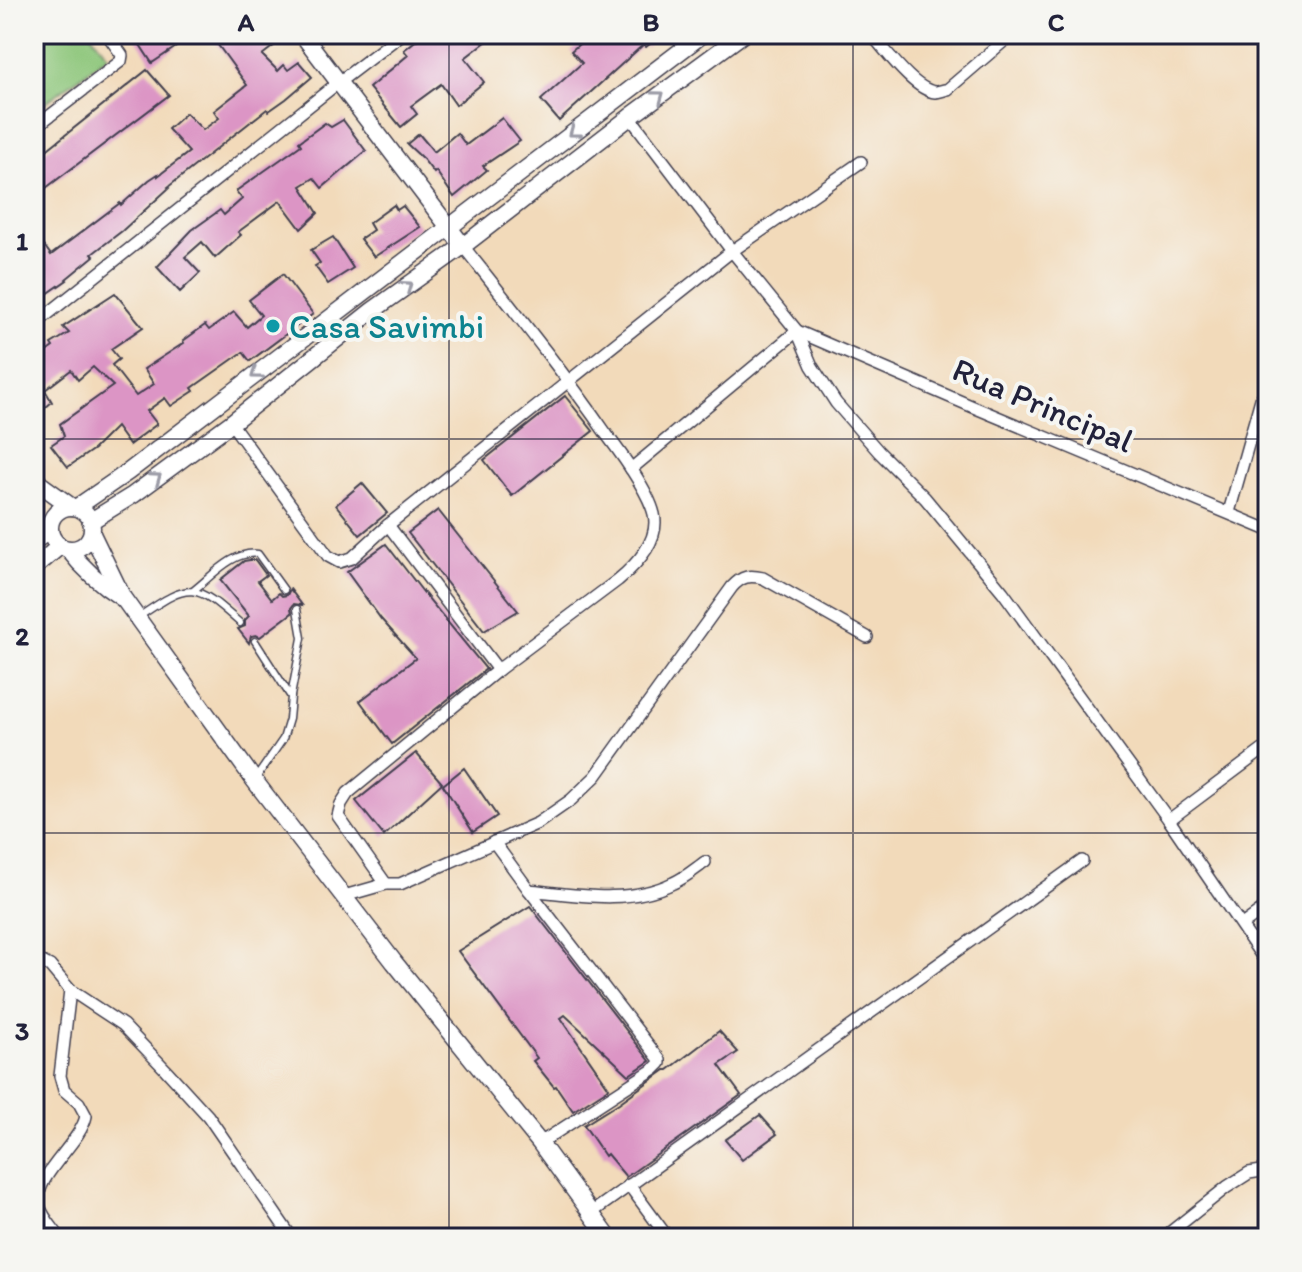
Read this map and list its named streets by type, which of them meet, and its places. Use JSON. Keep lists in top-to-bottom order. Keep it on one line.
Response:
{"streets":{"street":["Rua Principal"]},"places":["Casa Savimbi"],"grid":{"columns":["A","B","C"],"rows":["1","2","3"]}}
